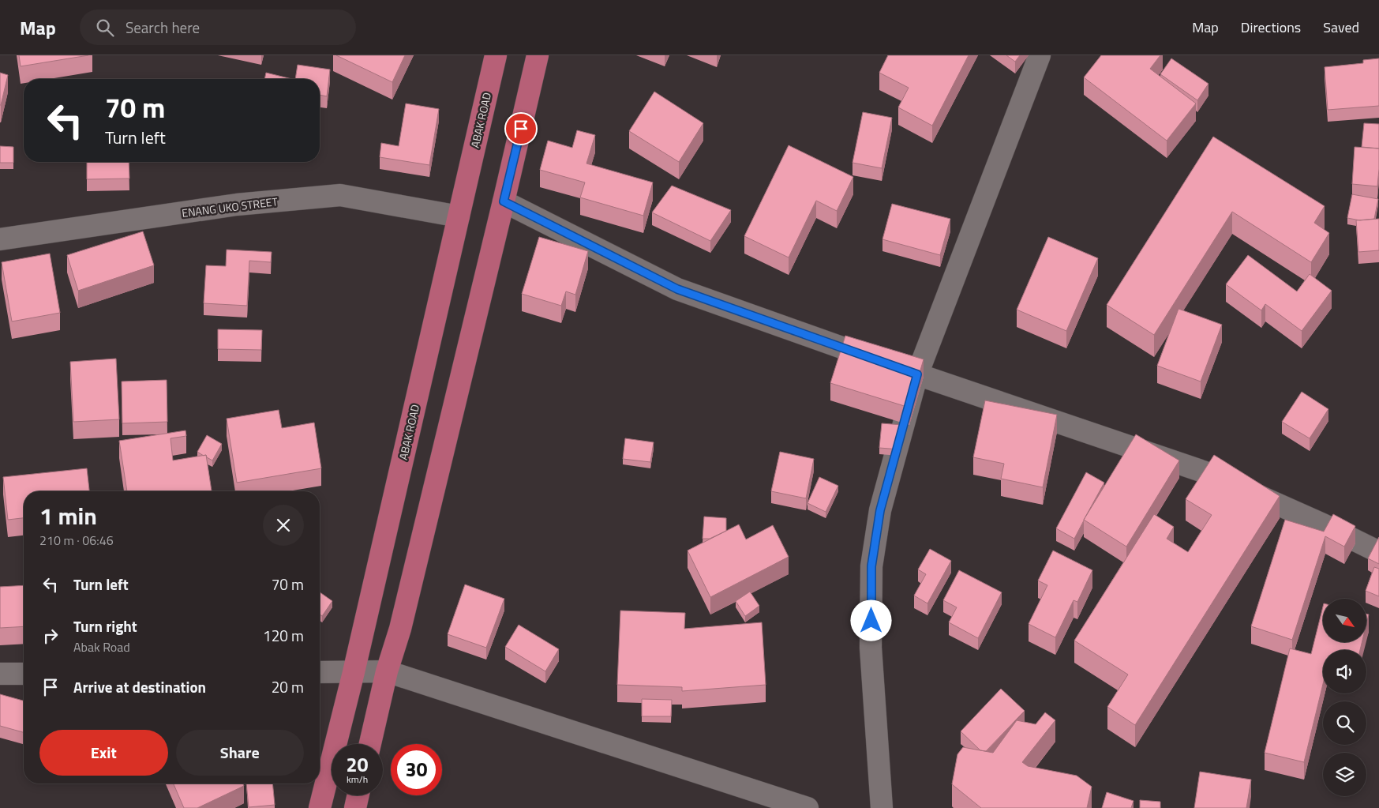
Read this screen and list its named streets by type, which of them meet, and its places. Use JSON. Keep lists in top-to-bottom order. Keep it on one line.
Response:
{"streets":{"highway":["ABAK ROAD"],"street":["ENANG UKO STREET"]},"crossings":[["ABAK ROAD","ENANG UKO STREET"]],"north":"bottom right","page":{"header":"Map","search":"Search here","nav":["Map","Directions","Saved"],"turn":["70 m","Turn left"],"heading":["1 min","210 m · 06:46"],"list":[{"name":"Turn left","value":"70 m"},{"name":"Turn right","note":"Abak Road","value":"120 m"},{"name":"Arrive at destination","value":"20 m"}],"buttons":["Exit","Share"],"speed":"20 km/h","limit":"30"}}
